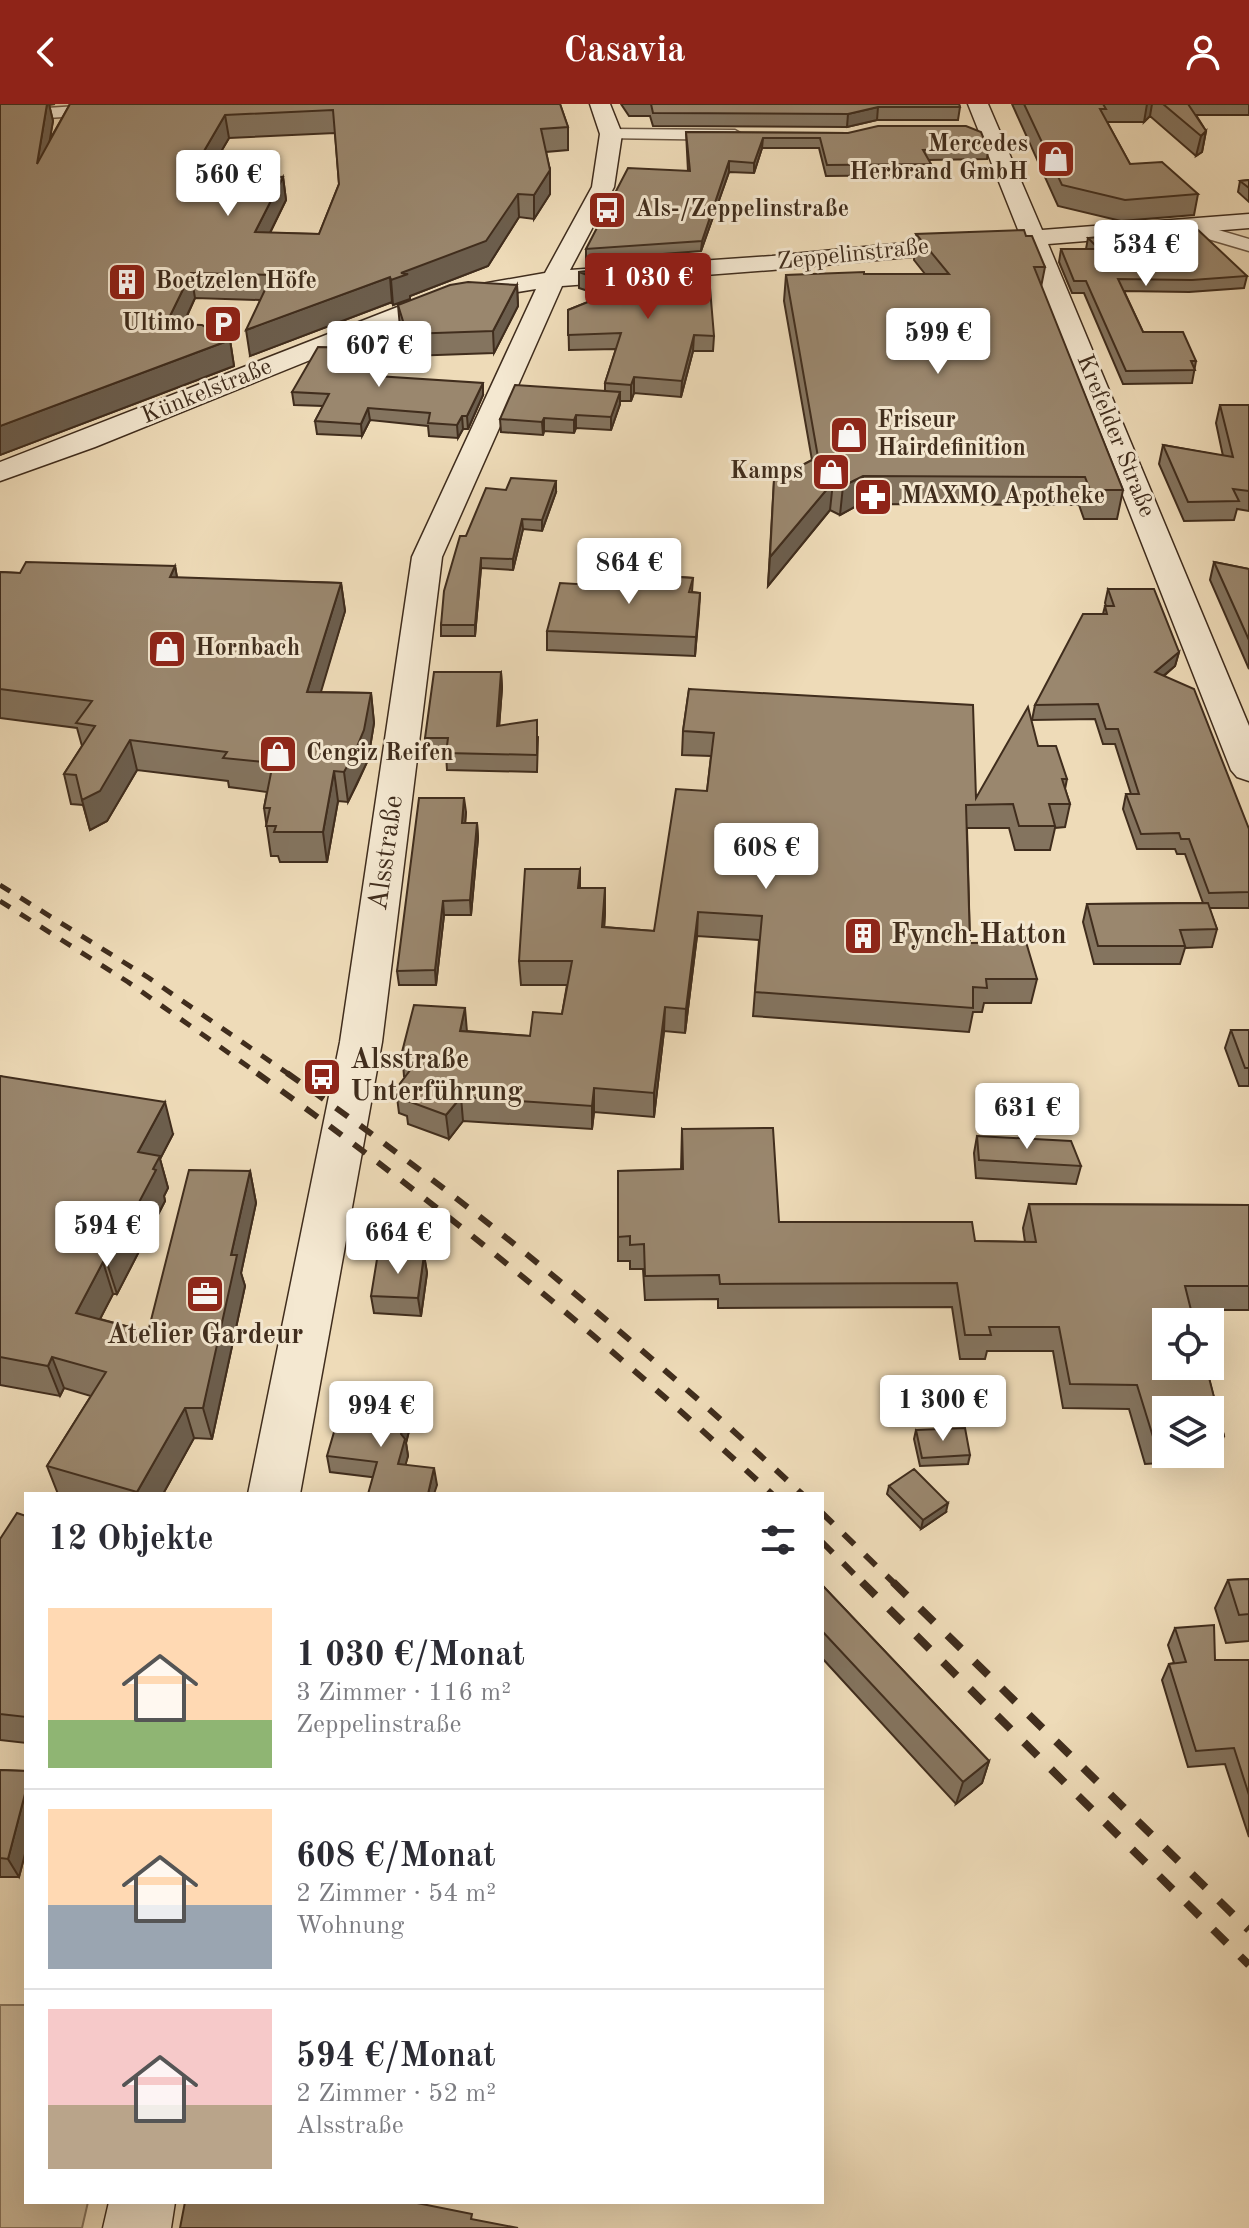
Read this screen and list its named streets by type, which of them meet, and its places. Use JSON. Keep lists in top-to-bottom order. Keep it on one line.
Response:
{"streets":{"street":["Zeppelinstraße","Künkelstraße","Krefelder Straße","Alsstraße"]},"crossings":[["Zeppelinstraße","Künkelstraße"],["Zeppelinstraße","Krefelder Straße"],["Zeppelinstraße","Alsstraße"],["Künkelstraße","Alsstraße"]],"places":{"shop":["Mercedes Herbrand GmbH","Friseur Hairdefinition","Kamps","Hornbach","Cengiz Reifen"],"bus stop":["Als-/Zeppelinstraße","Alsstraße Unterführung"],"building":["Boetzelen Höfe","Fynch-Hatton"],"parking":["Ultimo"],"pharmacy":["MAXMO Apotheke"],"office":["Atelier Gardeur"]},"page":{"header":"Casavia","price":["560 €","534 €","1 030 €","599 €","607 €","864 €","608 €","631 €","594 €","664 €","1 300 €","994 €"],"heading":"12 Objekte","list":[{"name":"1 030 €/Monat","note":"3 Zimmer · 116 m² · Zeppelinstraße"},{"name":"608 €/Monat","note":"2 Zimmer · 54 m² · Wohnung"},{"name":"594 €/Monat","note":"2 Zimmer · 52 m² · Alsstraße"}]}}
